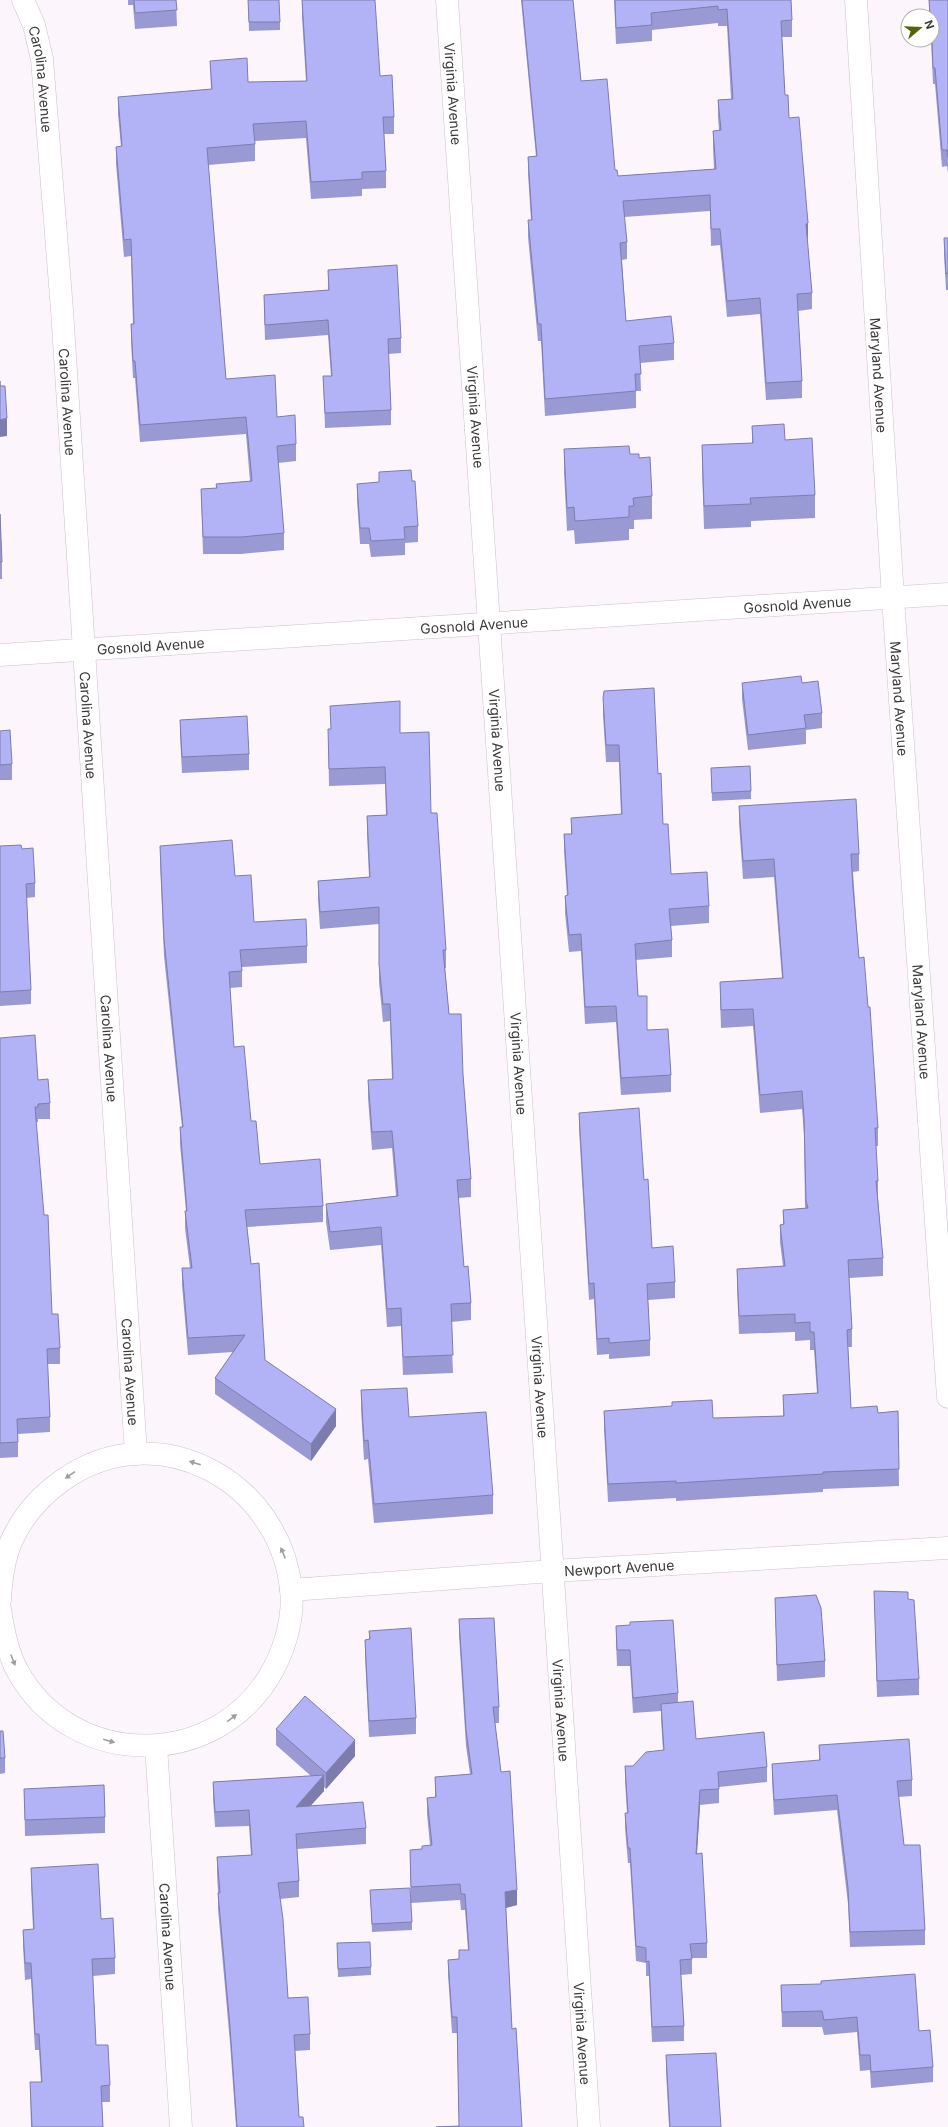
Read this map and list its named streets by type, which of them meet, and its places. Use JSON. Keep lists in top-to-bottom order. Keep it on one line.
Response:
{"streets":{"street":["Carolina Avenue","Virginia Avenue","Maryland Avenue","Gosnold Avenue","Newport Avenue"]},"crossings":[["Carolina Avenue","Gosnold Avenue"],["Virginia Avenue","Gosnold Avenue"],["Virginia Avenue","Newport Avenue"],["Maryland Avenue","Gosnold Avenue"]],"north":"right"}
